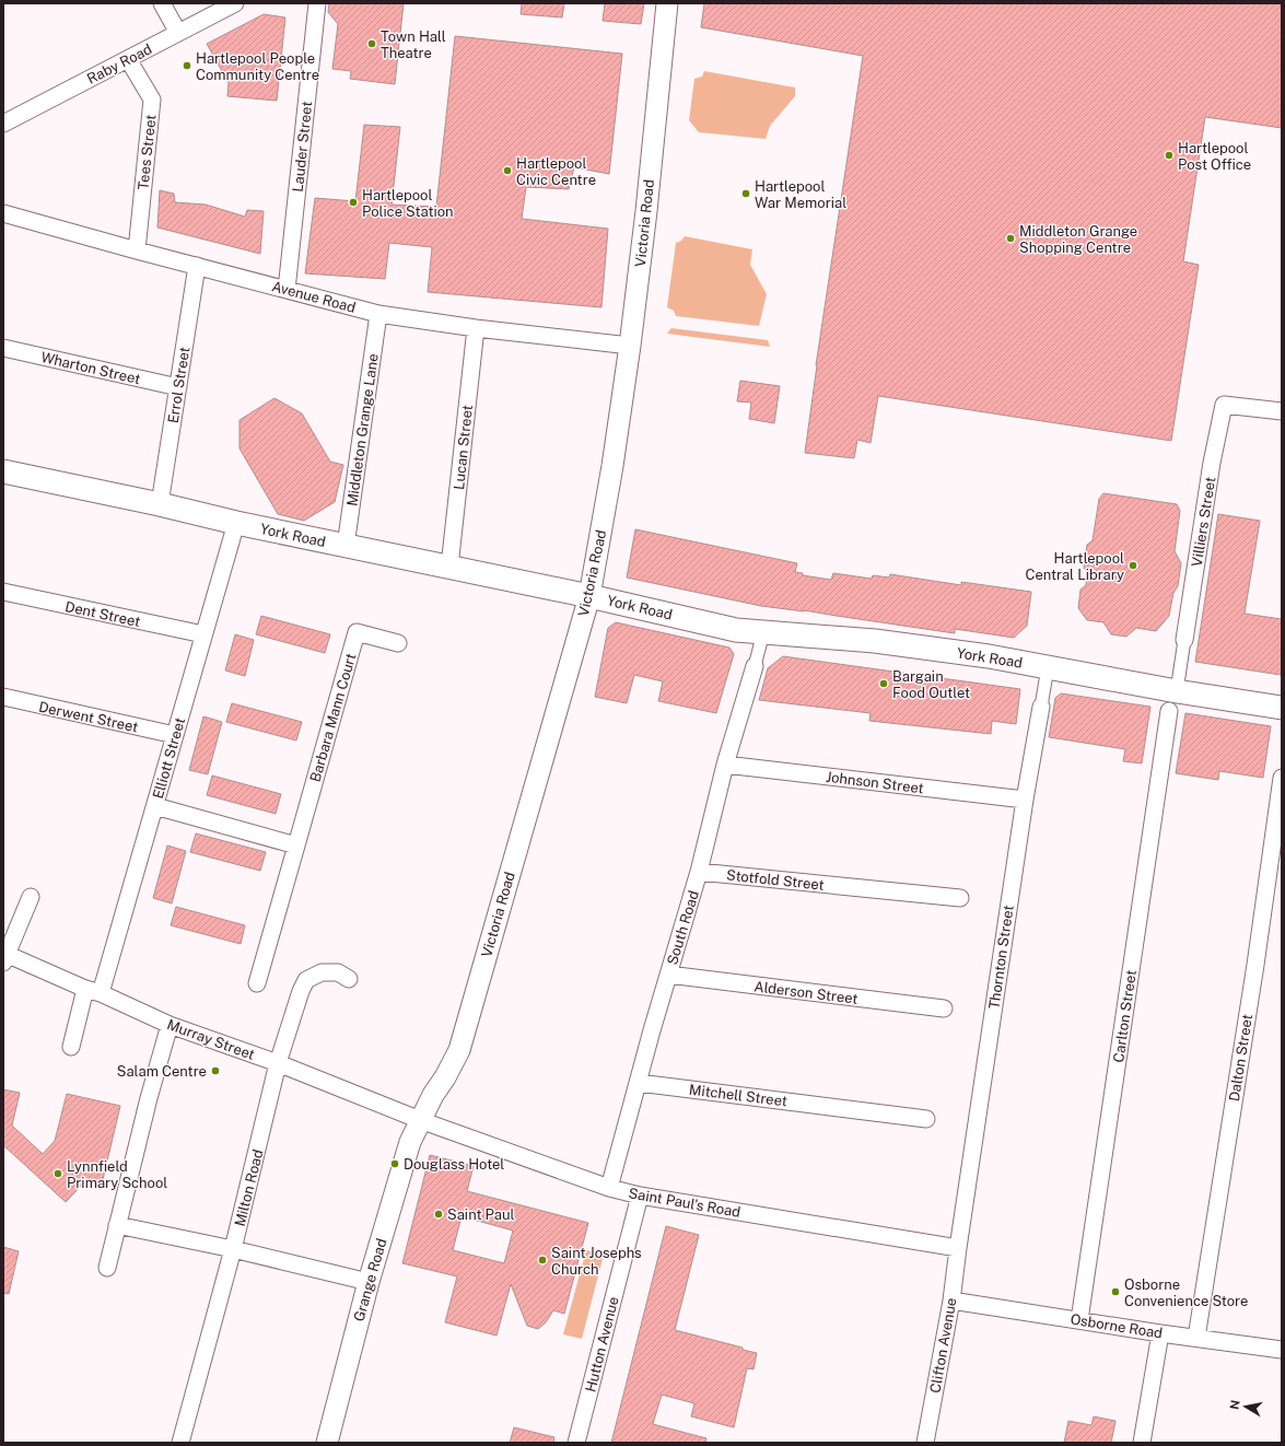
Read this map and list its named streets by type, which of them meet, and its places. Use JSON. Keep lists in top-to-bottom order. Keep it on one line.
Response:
{"streets":{"main road":["York Road"],"street":["Raby Road","Lauder Street","Tees Street","Victoria Road","Avenue Road","Wharton Street","Errol Street","Middleton Grange Lane","Lucan Street","Villiers Street","Dent Street","Derwent Street","Barbara Mann Court","Elliott Street","Johnson Street","Stotfold Street","South Road","Thornton Street","Alderson Street","Carlton Street","Murray Street","Dalton Street","Mitchell Street","Milton Road","Saint Paul's Road","Grange Road","Osborne Road","Hutton Avenue","Clifton Avenue"]},"crossings":[["Raby Road","Tees Street"],["Lauder Street","Avenue Road"],["Tees Street","Avenue Road"],["Victoria Road","Avenue Road"],["Victoria Road","York Road"],["Victoria Road","Murray Street"],["Victoria Road","Saint Paul's Road"],["Victoria Road","Grange Road"],["Avenue Road","Errol Street"],["Avenue Road","Middleton Grange Lane"],["Avenue Road","Lucan Street"],["Wharton Street","Errol Street"],["Errol Street","York Road"],["Middleton Grange Lane","York Road"],["Lucan Street","York Road"],["York Road","Elliott Street"],["York Road","Thornton Street"],["York Road","Carlton Street"],["Dent Street","Elliott Street"],["Derwent Street","Elliott Street"],["Elliott Street","Murray Street"],["Johnson Street","South Road"],["Johnson Street","Thornton Street"],["Stotfold Street","South Road"],["South Road","Alderson Street"],["South Road","Mitchell Street"],["South Road","Saint Paul's Road"],["Thornton Street","Saint Paul's Road"],["Thornton Street","Clifton Avenue"],["Carlton Street","Osborne Road"],["Murray Street","Milton Road"],["Murray Street","Saint Paul's Road"],["Murray Street","Grange Road"],["Dalton Street","Osborne Road"],["Saint Paul's Road","Grange Road"],["Saint Paul's Road","Hutton Avenue"],["Saint Paul's Road","Clifton Avenue"],["Osborne Road","Clifton Avenue"]],"places":["Town Hall Theatre","Hartlepool People Community Centre","Hartlepool Post Office","Hartlepool Civic Centre","Hartlepool War Memorial","Hartlepool Police Station","Middleton Grange Shopping Centre","Hartlepool Central Library","Bargain Food Outlet","Salam Centre","Douglass Hotel","Lynnfield Primary School","Saint Paul","Saint Josephs Church","Osborne Convenience Store"],"north":"left"}
